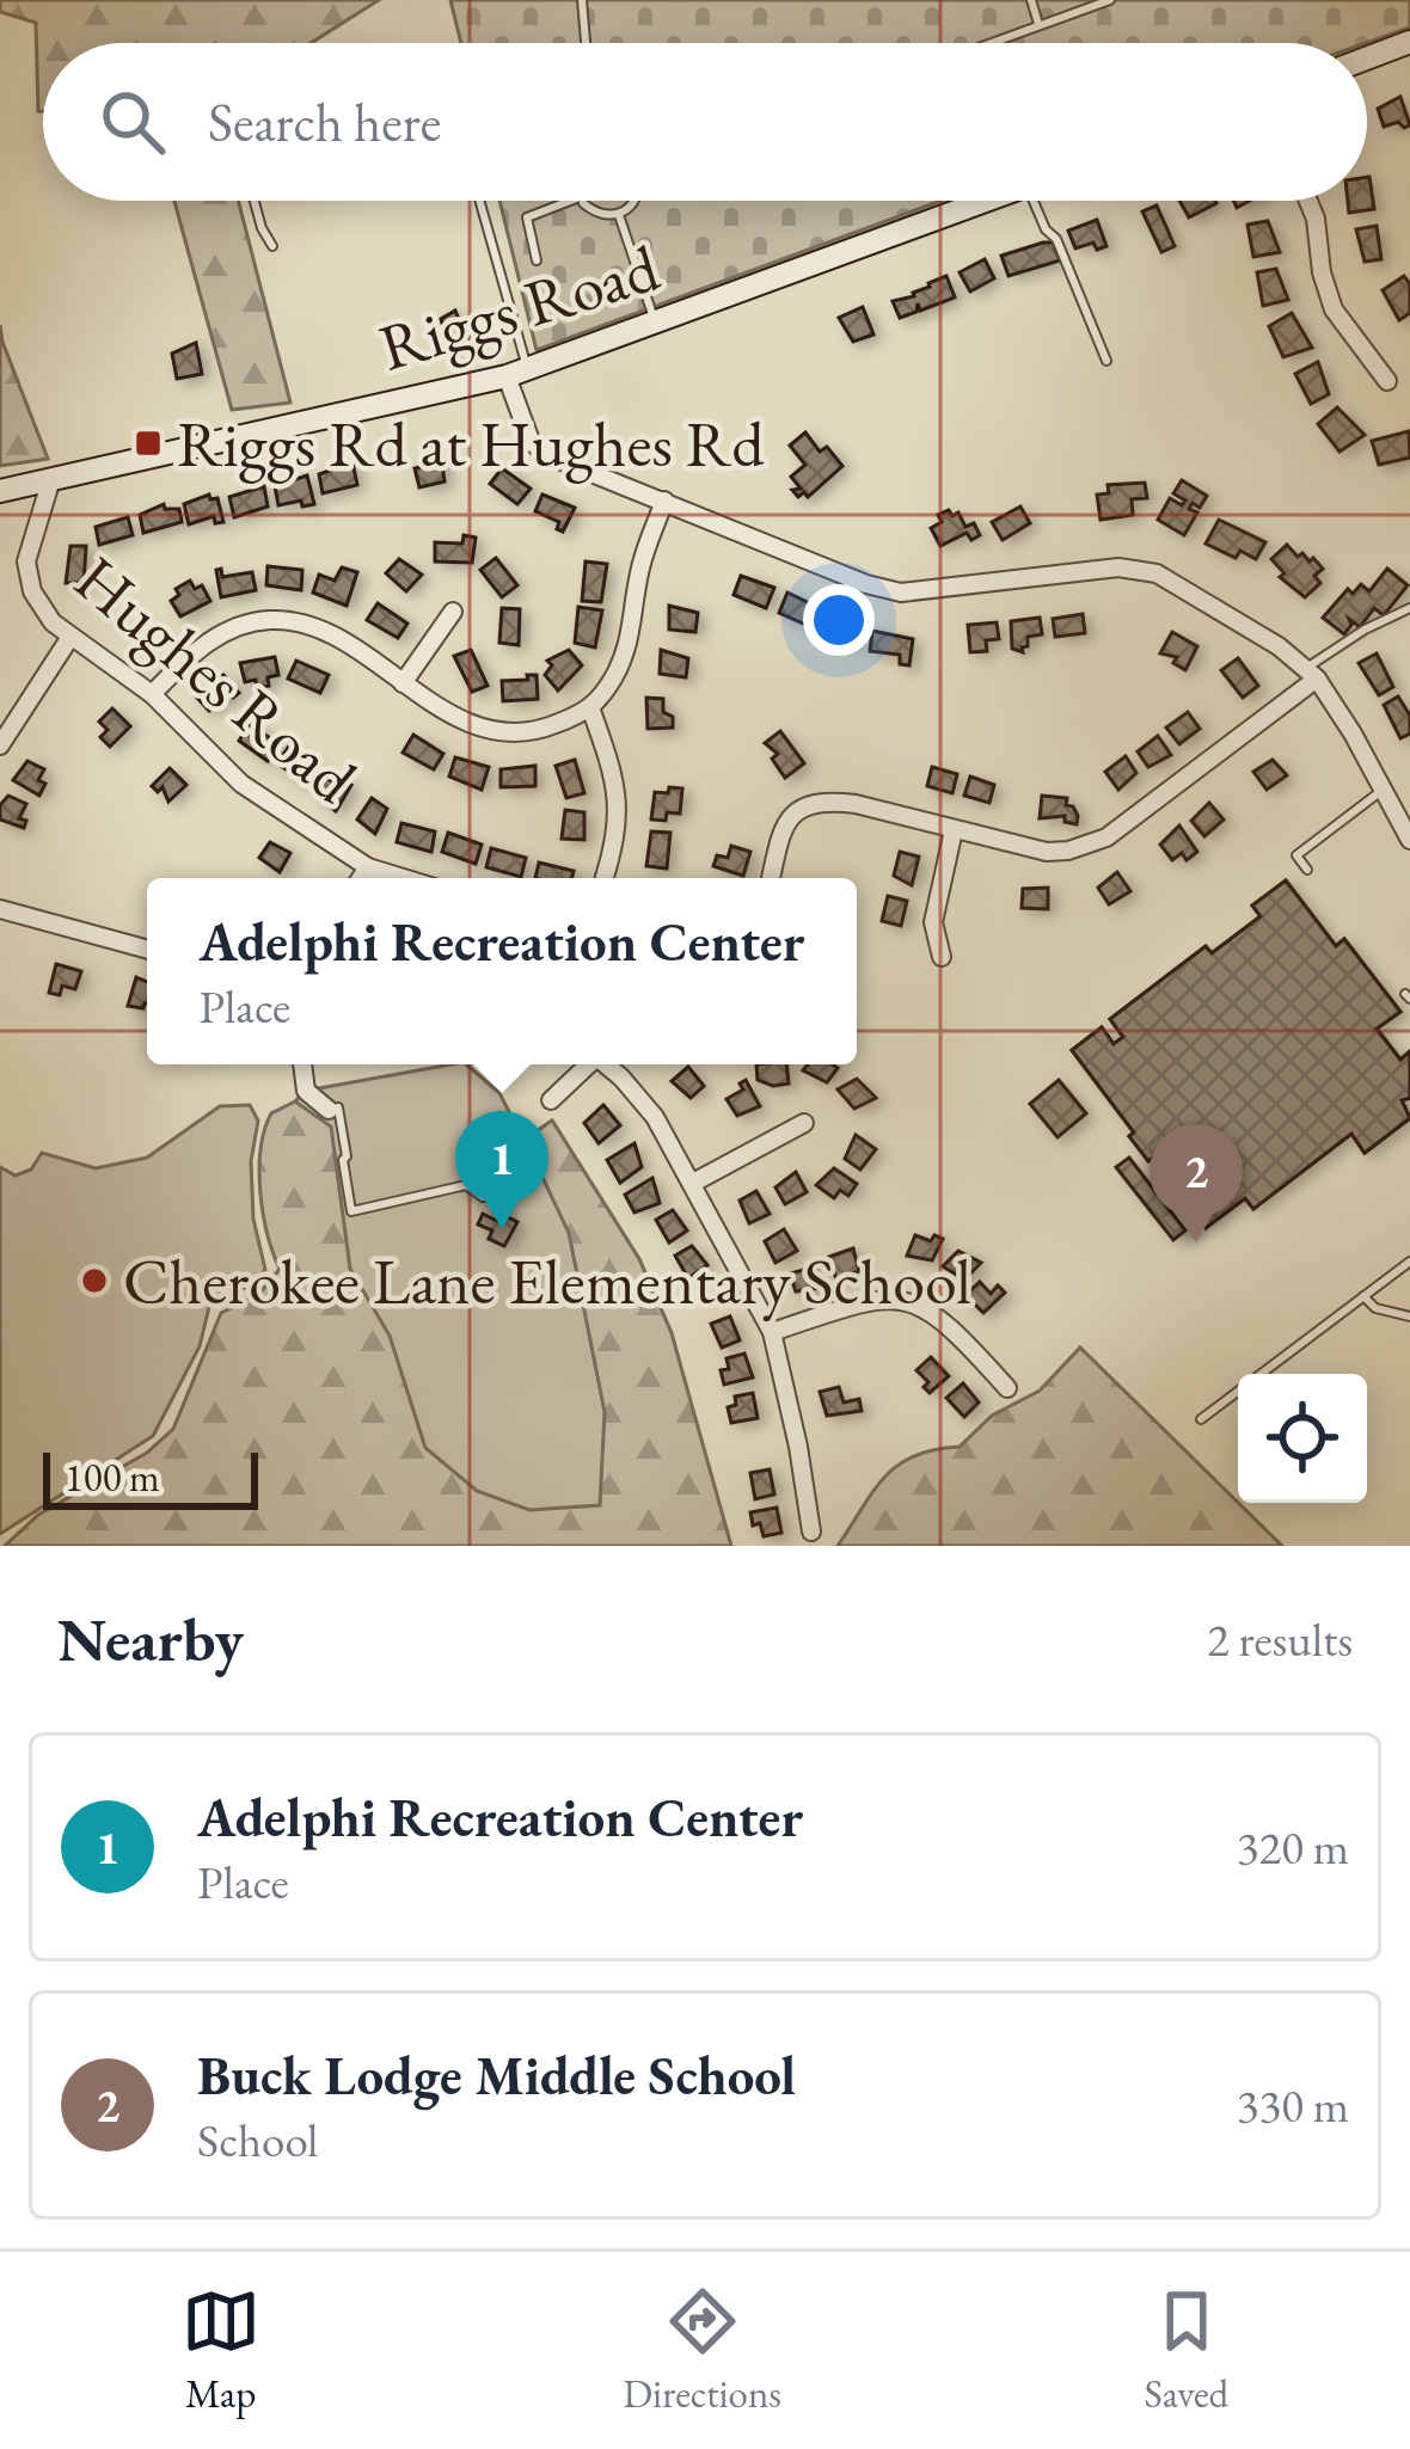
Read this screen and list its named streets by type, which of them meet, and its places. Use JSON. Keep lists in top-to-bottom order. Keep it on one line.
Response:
{"streets":{"main road":["Riggs Road"],"street":["Hughes Road"]},"crossings":[["Riggs Road","Hughes Road"]],"places":{"transit":["Riggs Rd at Hughes Rd"],"other":["Cherokee Lane Elementary School"]},"scale_bar":"100 m","page":{"search":"Search here","popup":["Adelphi Recreation Center","Place"],"pins":["1","2"],"scale":"100 m","heading":["Nearby","2 results"],"list":[{"mark":"1","name":"Adelphi Recreation Center","note":"Place","value":"320 m"},{"mark":"2","name":"Buck Lodge Middle School","note":"School","value":"330 m"}],"nav":["Map","Directions","Saved"]}}
